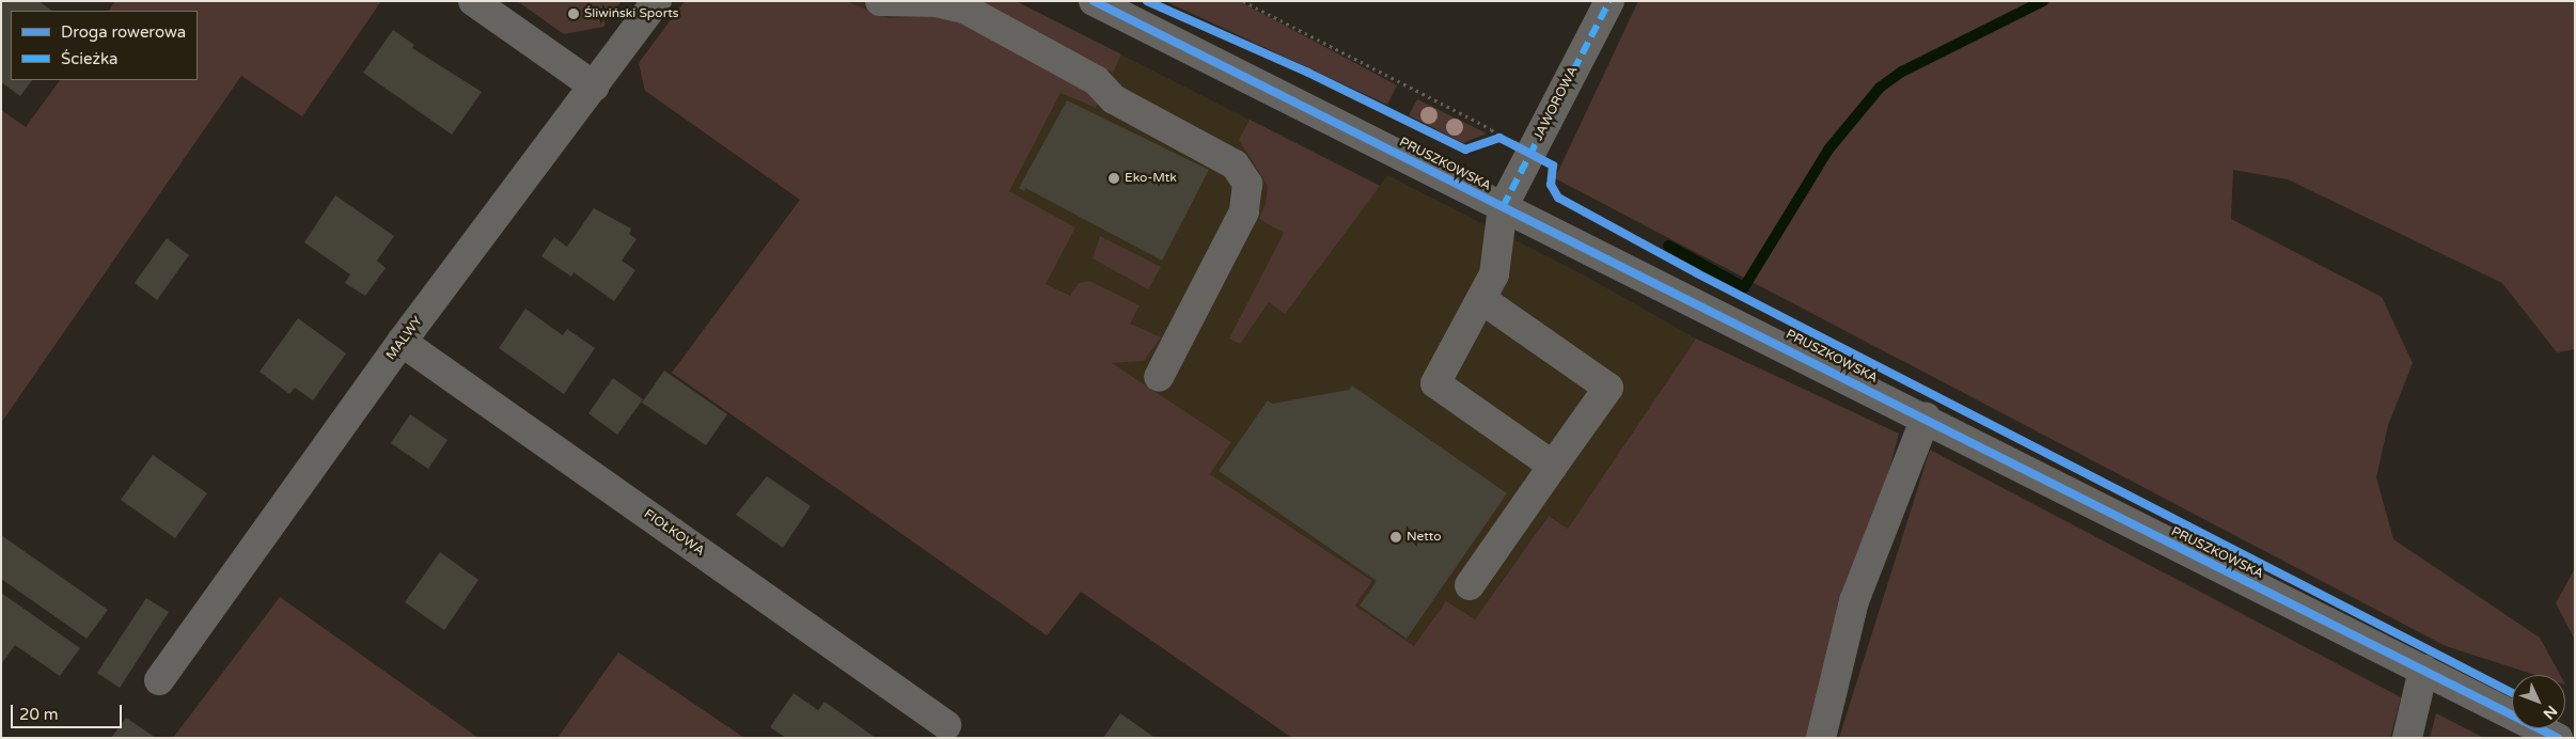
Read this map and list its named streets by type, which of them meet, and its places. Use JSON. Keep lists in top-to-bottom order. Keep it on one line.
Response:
{"streets":{"street":["JAWOROWA","PRUSZKOWSKA","MALWY","FIOŁKOWA"]},"crossings":[["JAWOROWA","PRUSZKOWSKA"],["MALWY","FIOŁKOWA"]],"places":["Śliwiński Sports","Eko-Mtk","Netto"],"legend":["Droga rowerowa","Ścieżka"],"scale_bar":"20 m","north":"bottom right"}
